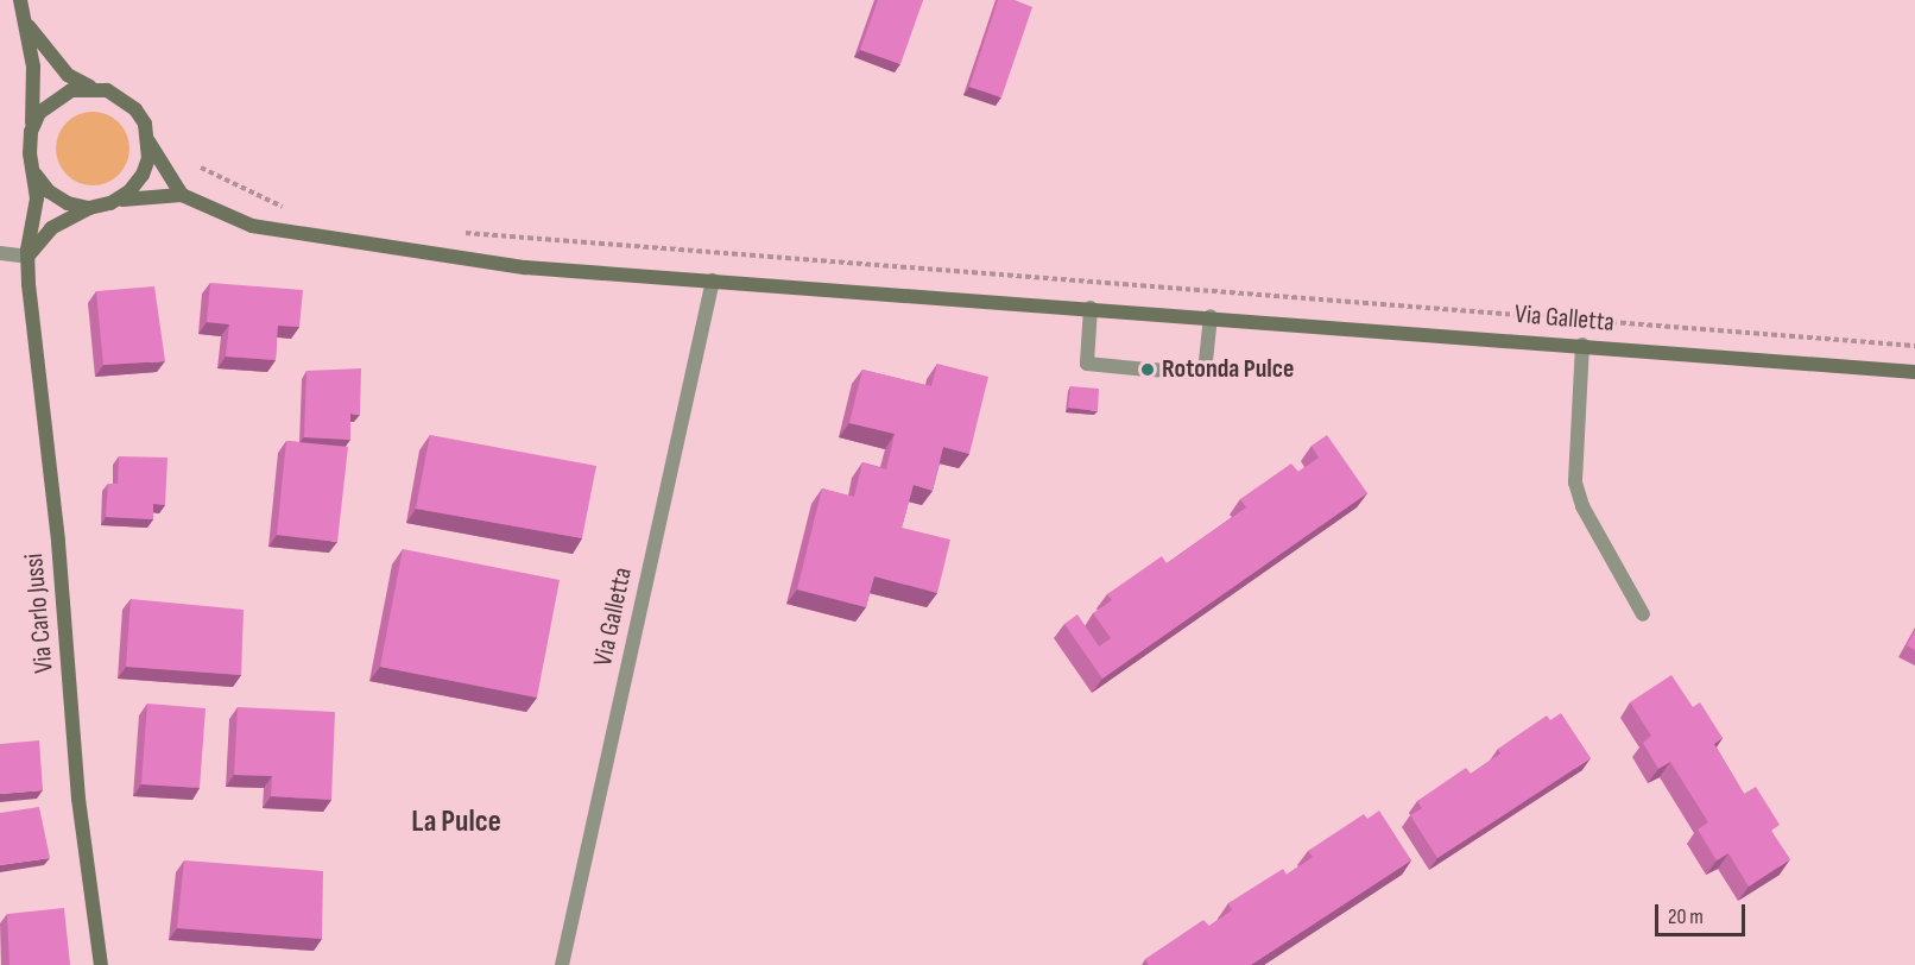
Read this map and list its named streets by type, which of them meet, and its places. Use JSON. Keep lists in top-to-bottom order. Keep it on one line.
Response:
{"streets":{"street":["Via Galletta","Via Carlo Jussi"]},"crossings":[["Via Galletta","Via Carlo Jussi"]],"districts":["La Pulce"],"places":["Rotonda Pulce"],"scale_bar":"20 m"}
